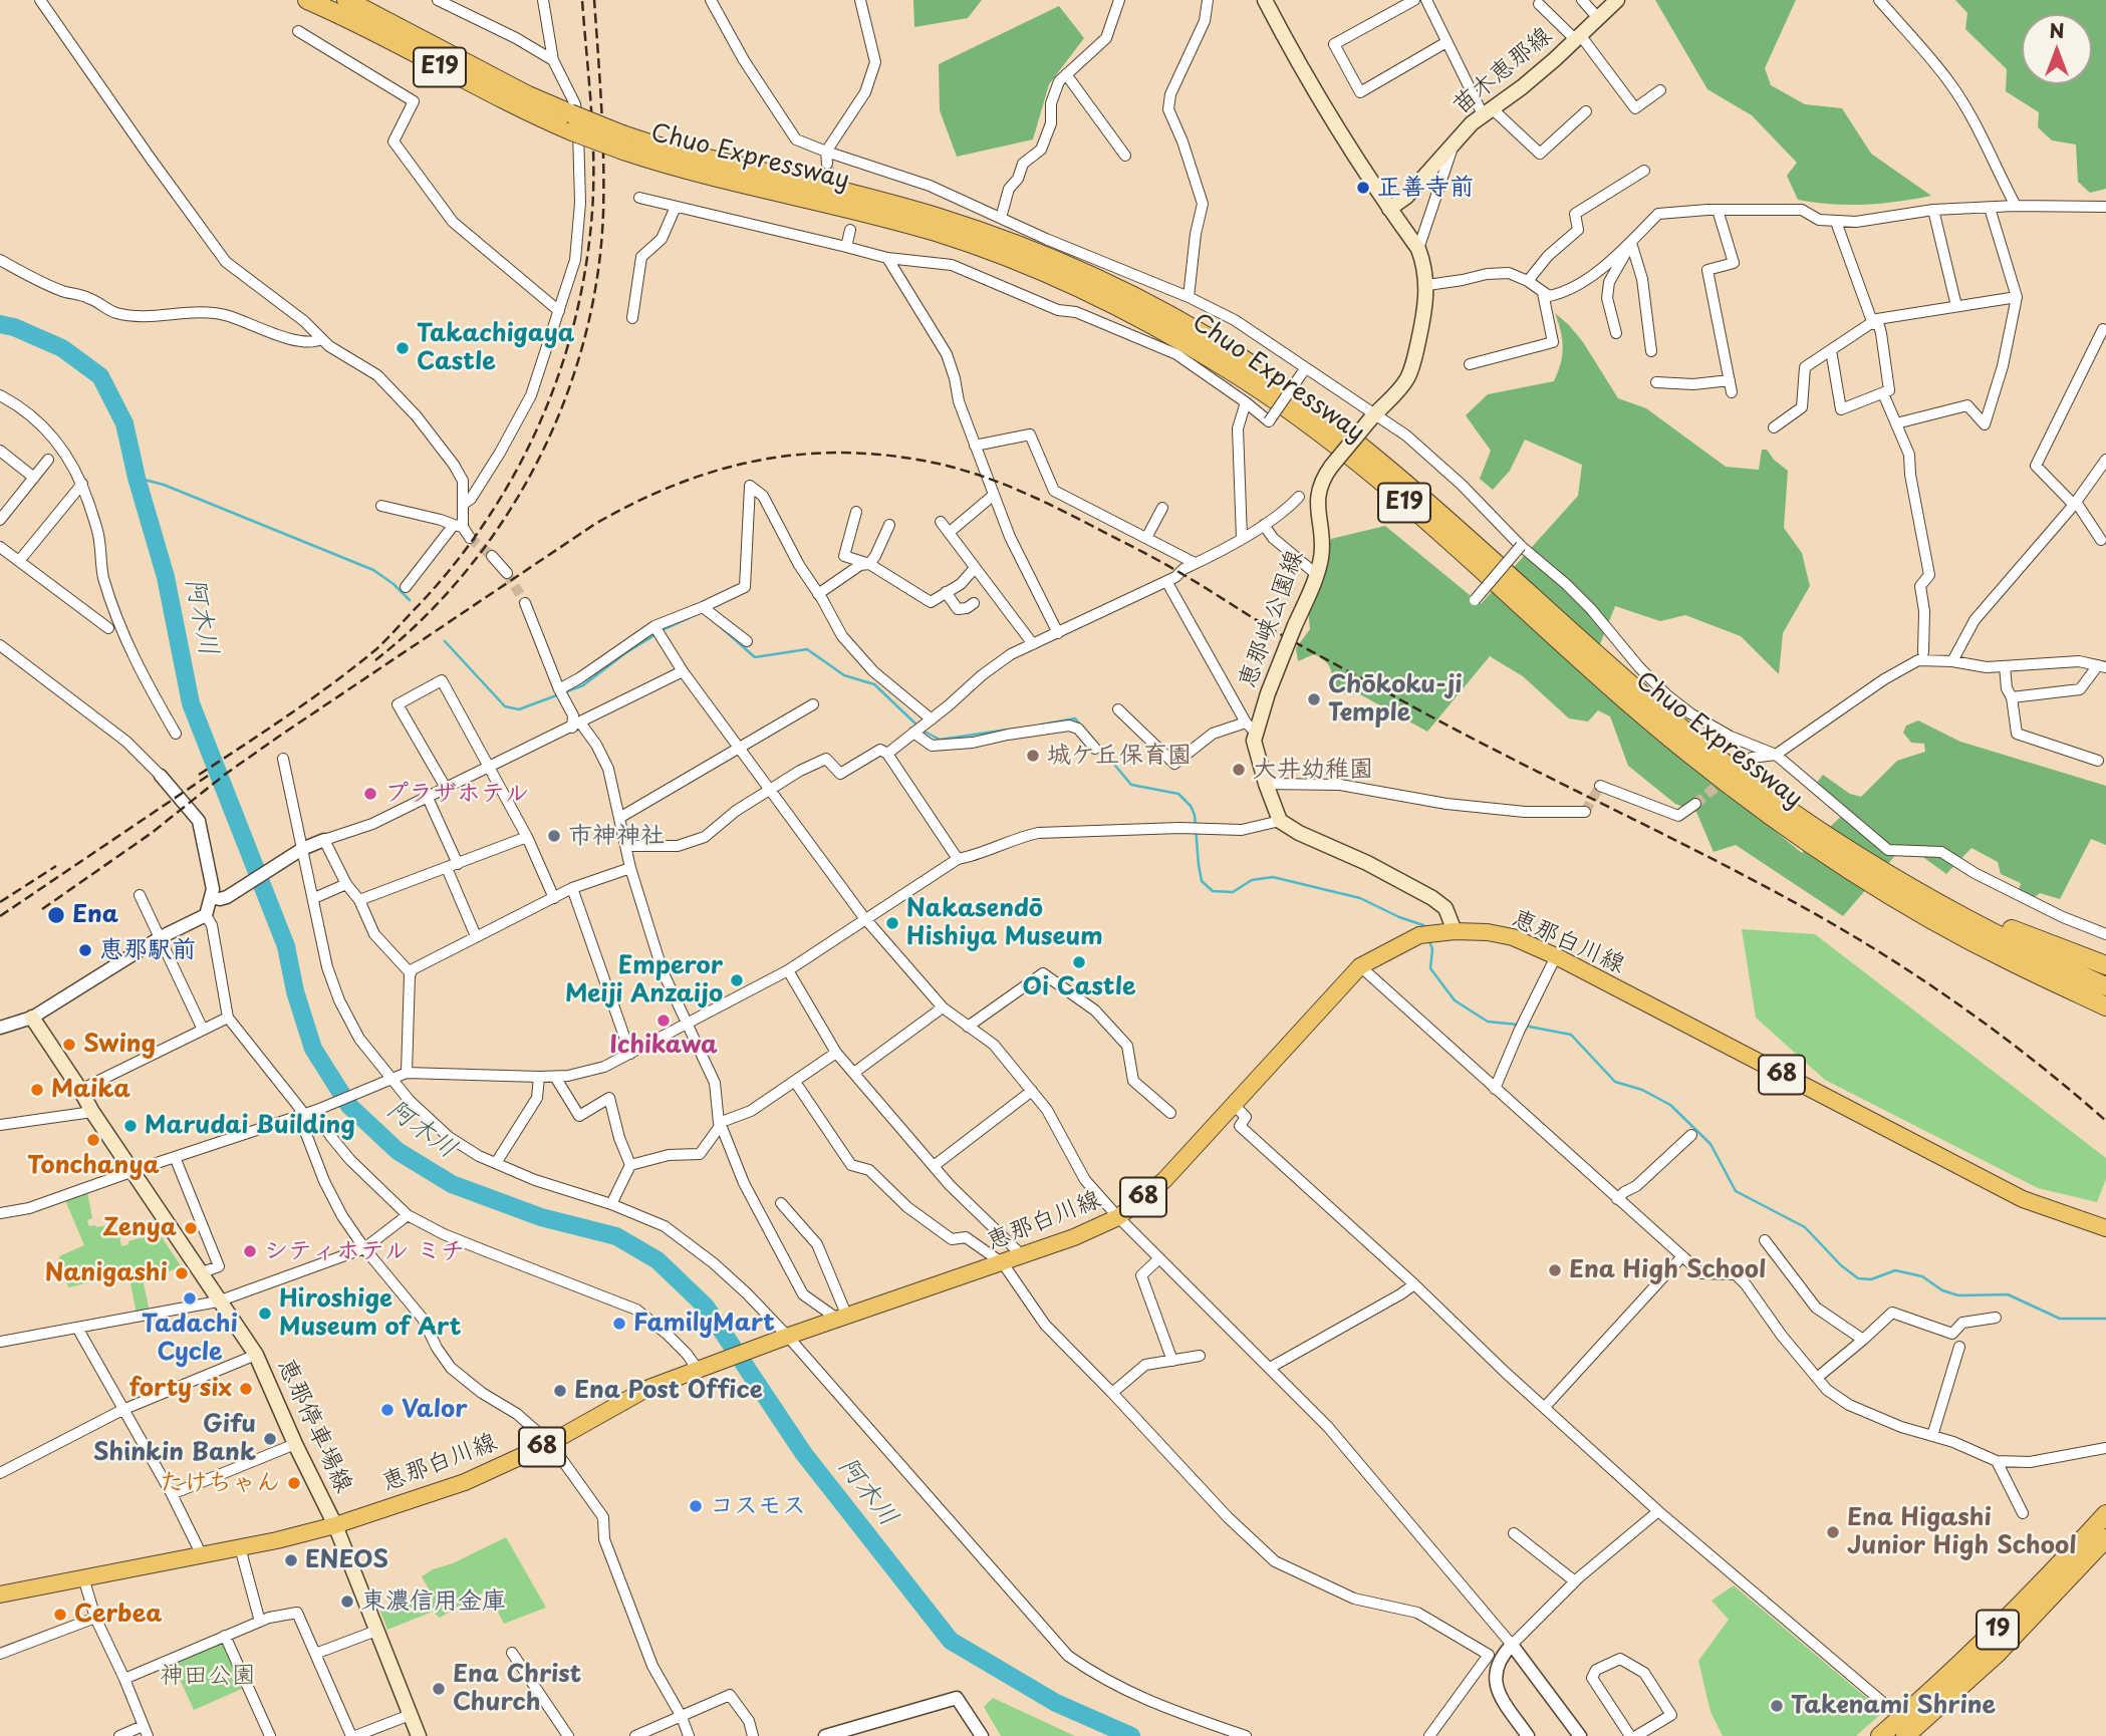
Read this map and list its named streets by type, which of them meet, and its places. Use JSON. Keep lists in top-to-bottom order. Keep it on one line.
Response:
{"streets":{"highway":["E19","Chuo Expressway","19"],"main road":["苗木恵那線","恵那峡公園線","恵那白川線","68","恵那停車場線"]},"crossings":[["苗木恵那線","恵那峡公園線"],["恵那白川線","恵那停車場線"]],"water":["阿木川"],"parks":["神田公園"],"places":["正善寺前","Takachigaya Castle","Chōkoku-ji Temple","城ケ丘保育園","大井幼稚園","プラザホテル","市神神社","Ena","Nakasendō Hishiya Museum","恵那駅前","Oi Castle","Emperor Meiji Anzaijo","Ichikawa","Swing","Maika","Marudai Building","Tonchanya","Zenya","シティホテル ミチ","Ena High School","Nanigashi","Tadachi Cycle","Hiroshige Museum of Art","FamilyMart","forty six","Ena Post Office","Valor","Gifu Shinkin Bank","たけちゃん","コスモス","Ena Higashi Junior High School","ENEOS","東濃信用金庫","Cerbea","Ena Christ Church","Takenami Shrine"],"north":"top"}
